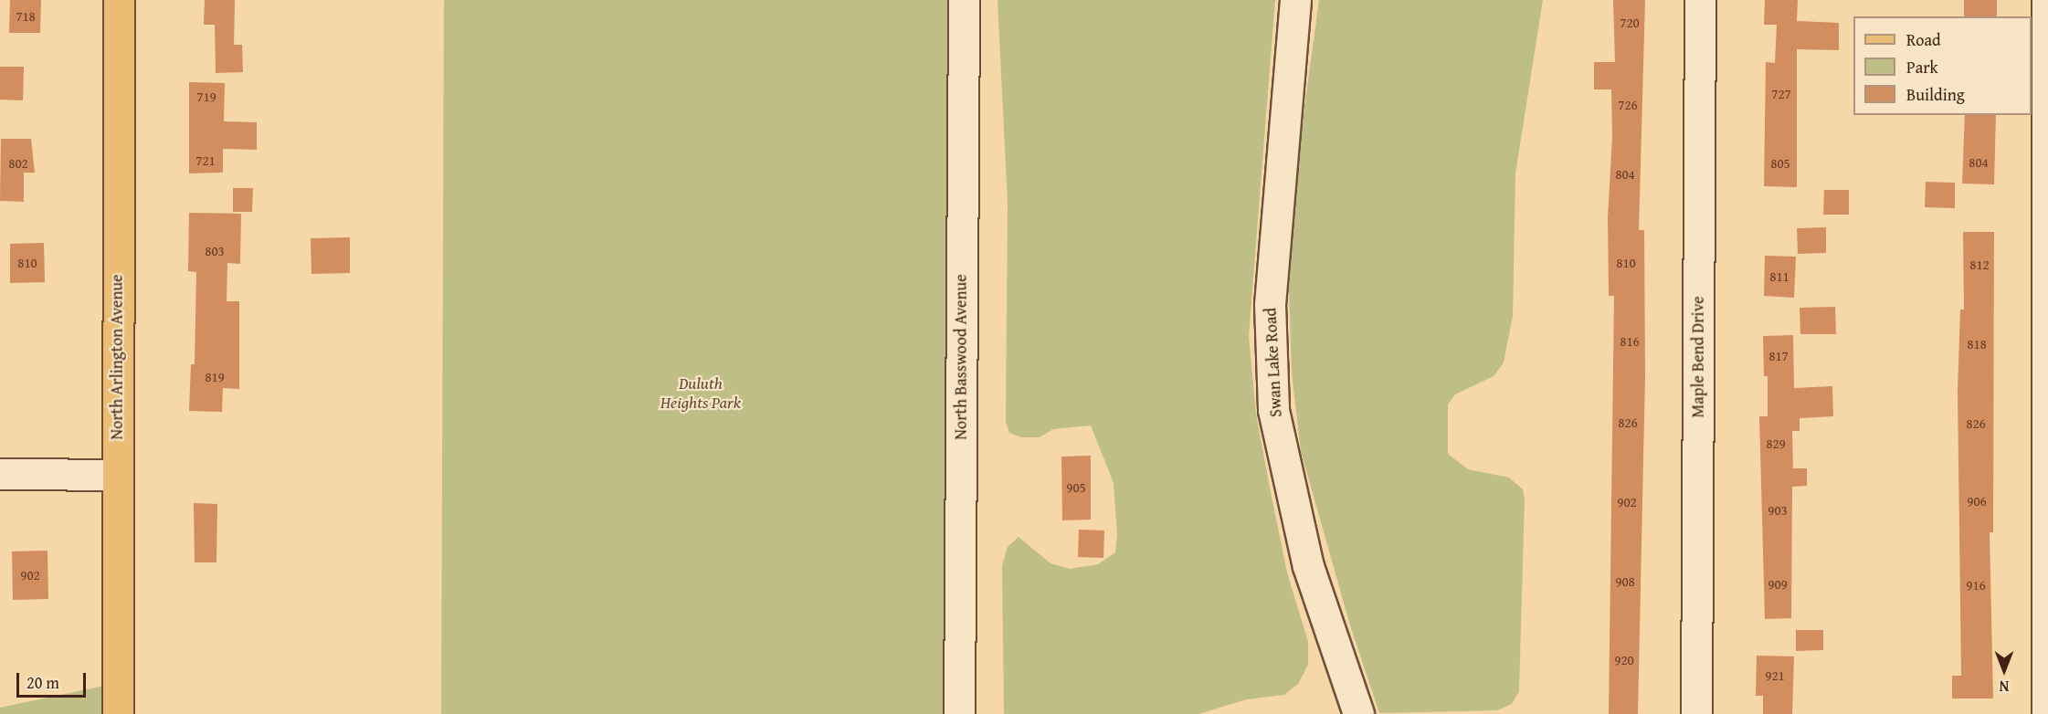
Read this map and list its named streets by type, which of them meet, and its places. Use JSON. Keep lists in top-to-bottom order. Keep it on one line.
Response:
{"streets":{"main road":["North Arlington Avenue"],"street":["North Basswood Avenue","Maple Bend Drive","Swan Lake Road"]},"parks":["Duluth Heights Park"],"house_numbers":["718","720","727","719","726","721","804","802","805","804","803","810","810","812","811","816","818","817","819","826","826","829","905","906","902","903","902","908","909","916","920","921"],"legend":["Road","Park","Building"],"scale_bar":"20 m","north":"bottom"}
